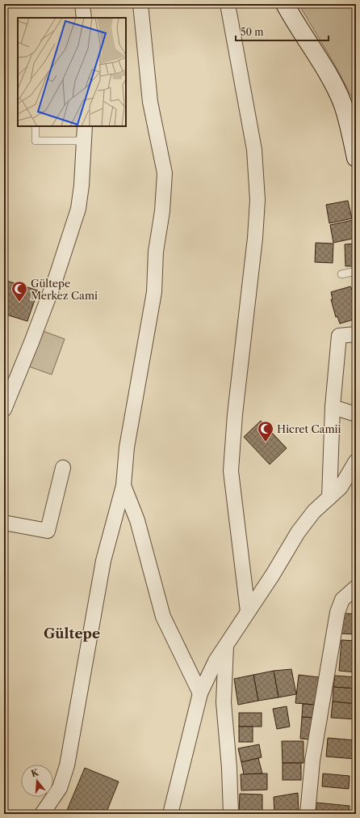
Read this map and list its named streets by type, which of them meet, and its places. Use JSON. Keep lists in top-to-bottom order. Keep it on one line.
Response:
{"districts":["Gültepe"],"places":{"mosque":["Gültepe Merkez Cami","Hicret Camii"]},"scale_bar":"50 m","north":"top"}
